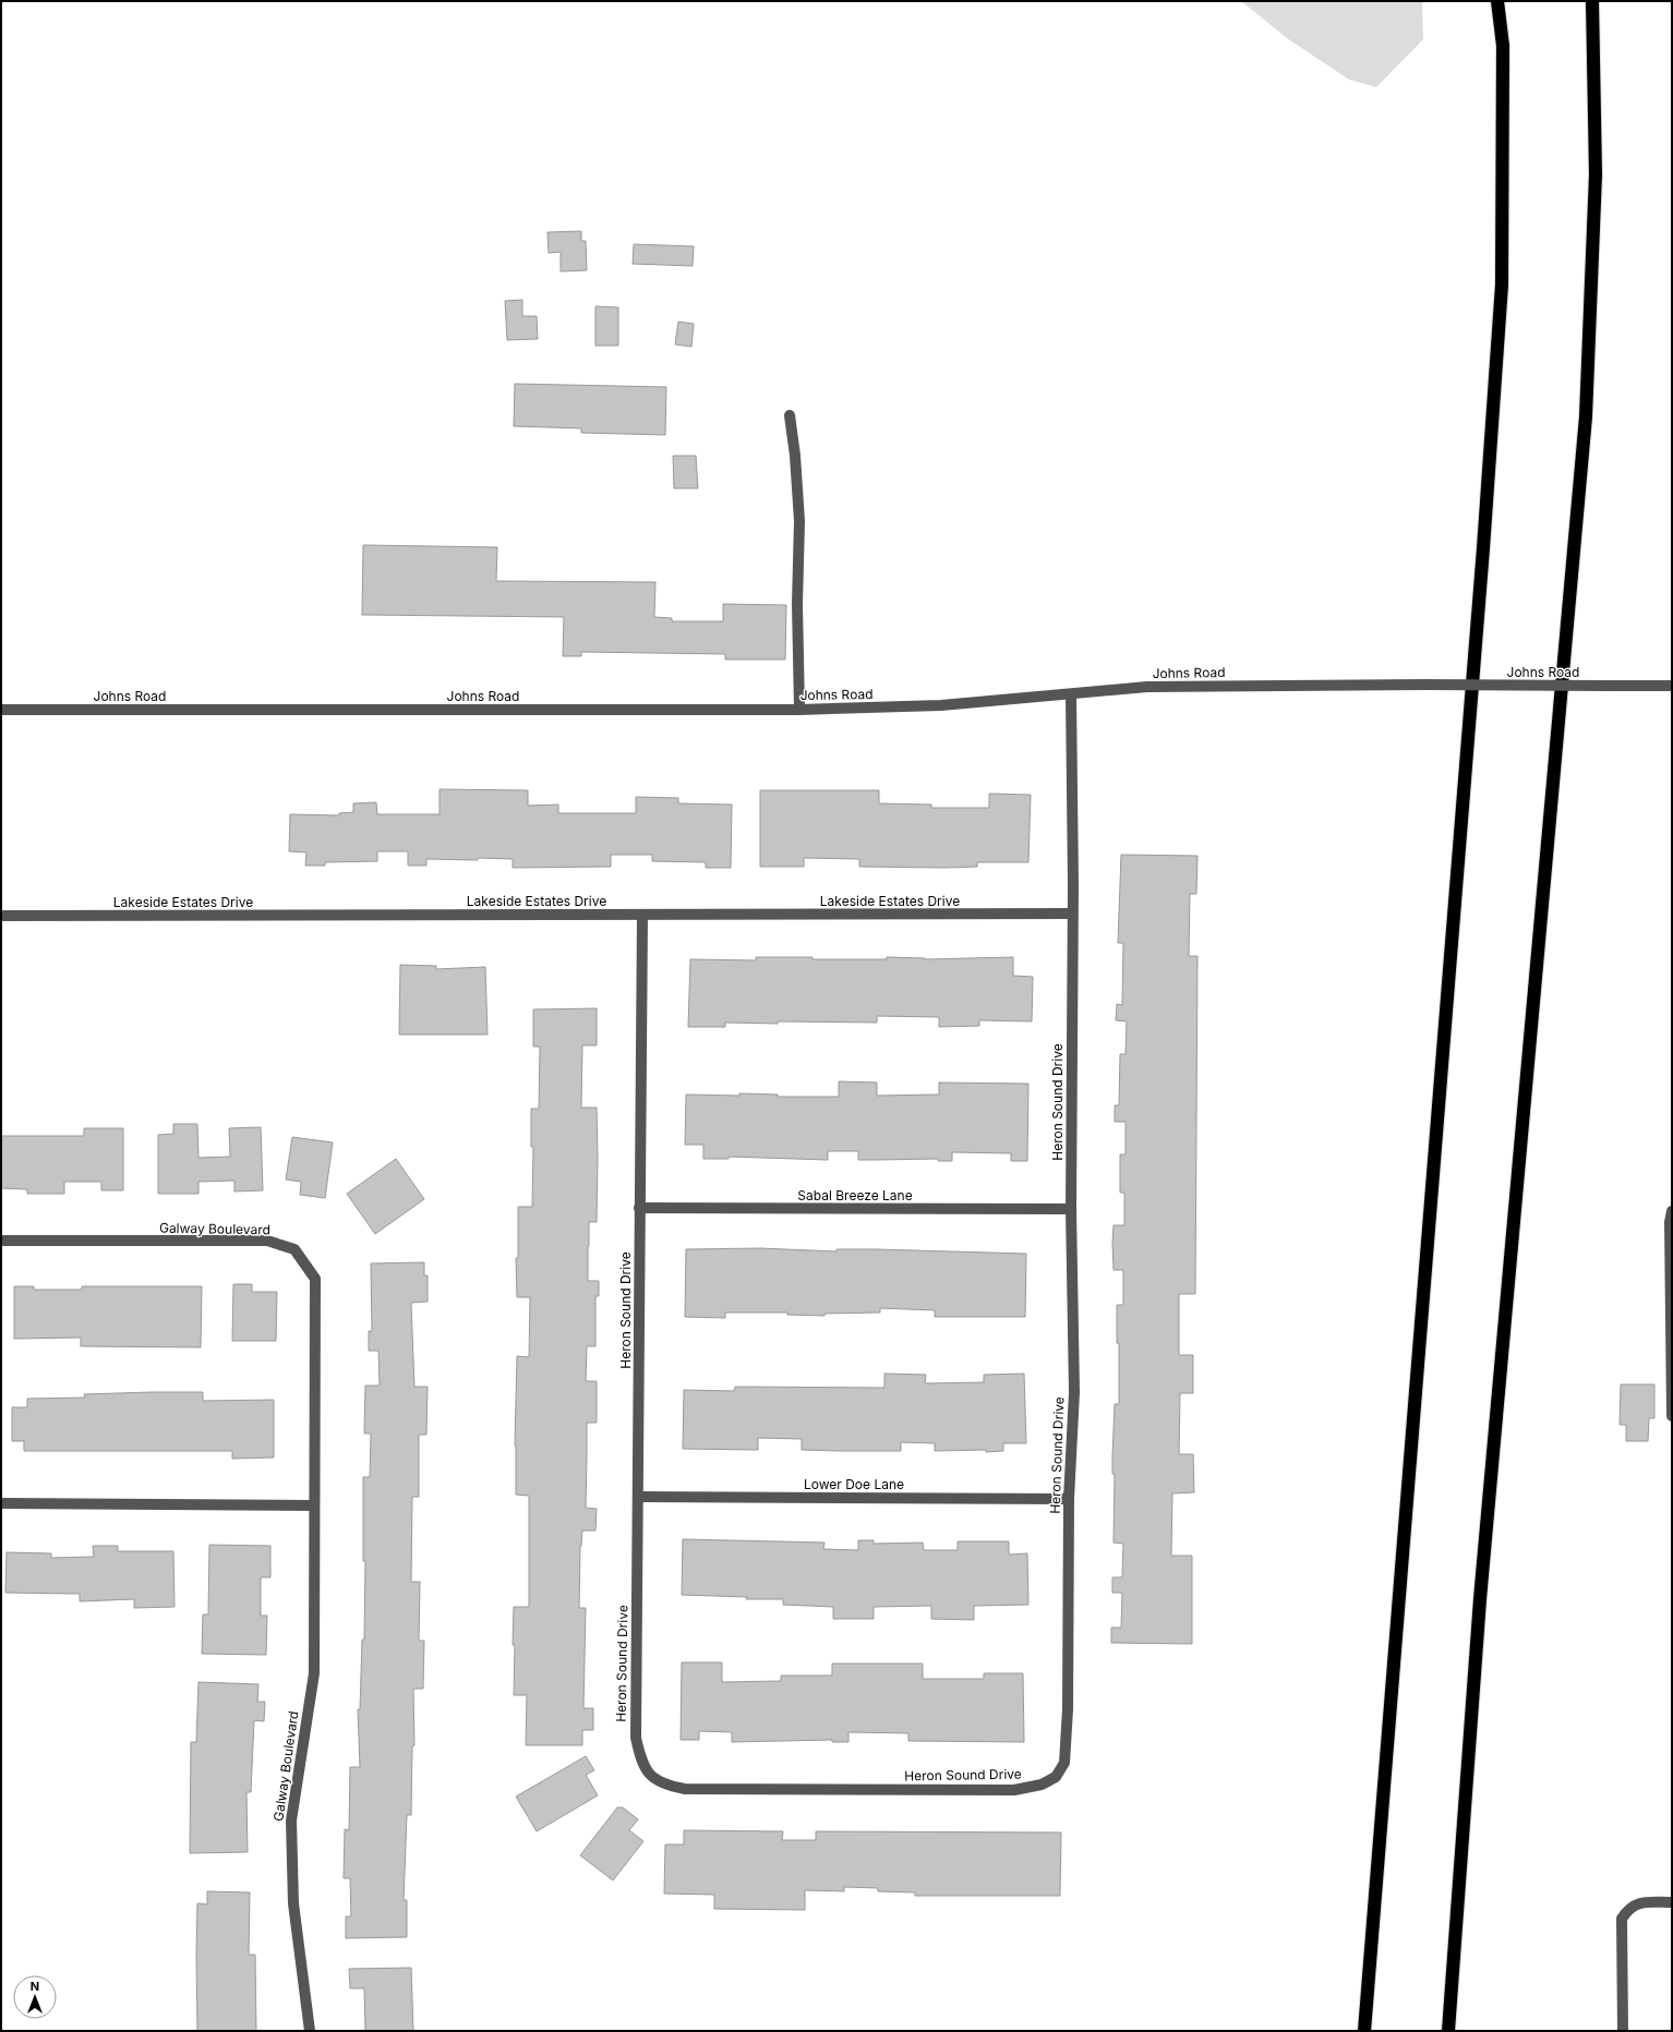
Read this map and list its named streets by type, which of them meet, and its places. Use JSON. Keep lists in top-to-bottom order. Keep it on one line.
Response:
{"streets":{"street":["Johns Road","Lakeside Estates Drive","Heron Sound Drive","Sabal Breeze Lane","Galway Boulevard","Lower Doe Lane"]},"crossings":[["Johns Road","Heron Sound Drive"],["Lakeside Estates Drive","Heron Sound Drive"],["Heron Sound Drive","Sabal Breeze Lane"],["Heron Sound Drive","Lower Doe Lane"]],"north":"top"}
